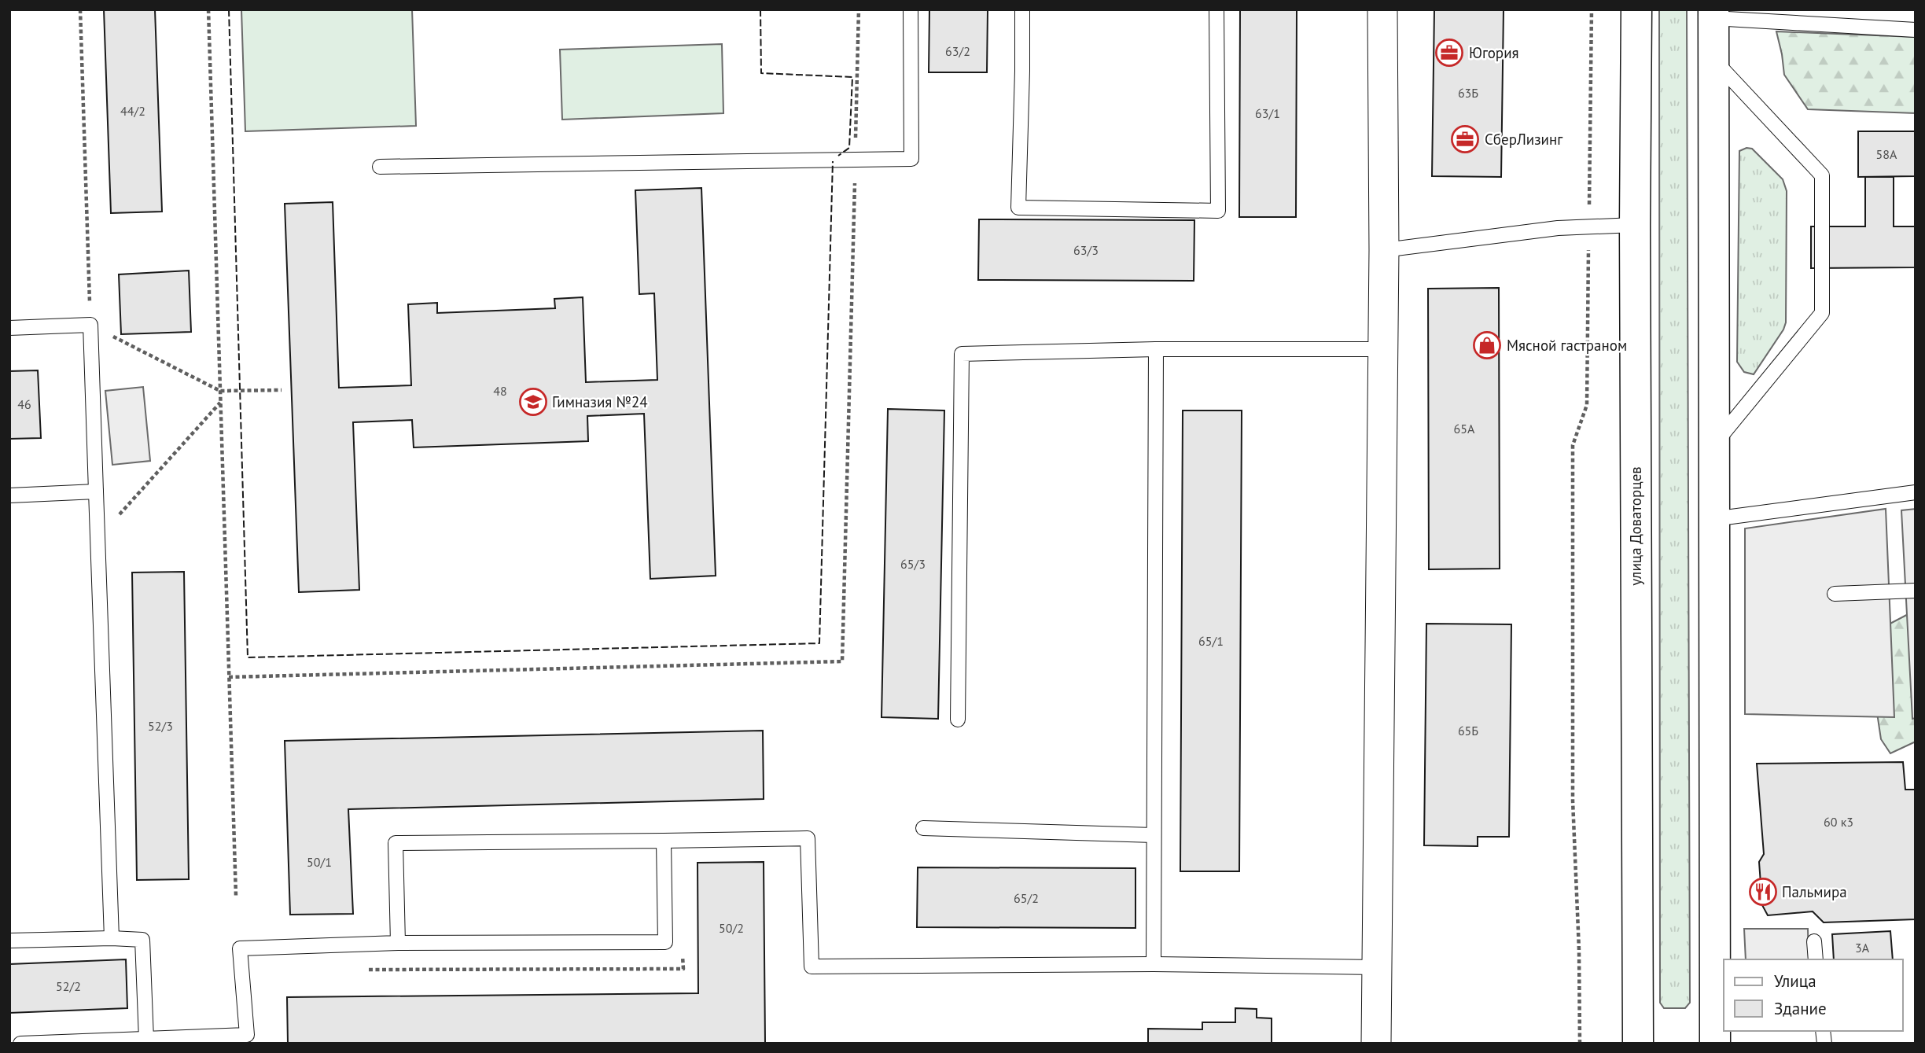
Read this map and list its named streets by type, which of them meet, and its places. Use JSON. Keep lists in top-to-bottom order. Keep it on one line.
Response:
{"streets":{"main road":["улица Доваторцев"]},"places":{"office":["Югория","СберЛизинг"],"shop":["Мясной гастраном"],"school or university":["Гимназия №24"],"restaurant":["Пальмира"]},"house_numbers":["63/2","63Б","44/2","63/1","58А","63/3","48","46","65А","65/3","65/1","52/3","65Б","60 к3","50/1","65/2","50/2","3А","52/2"],"legend":["Улица","Здание"]}
